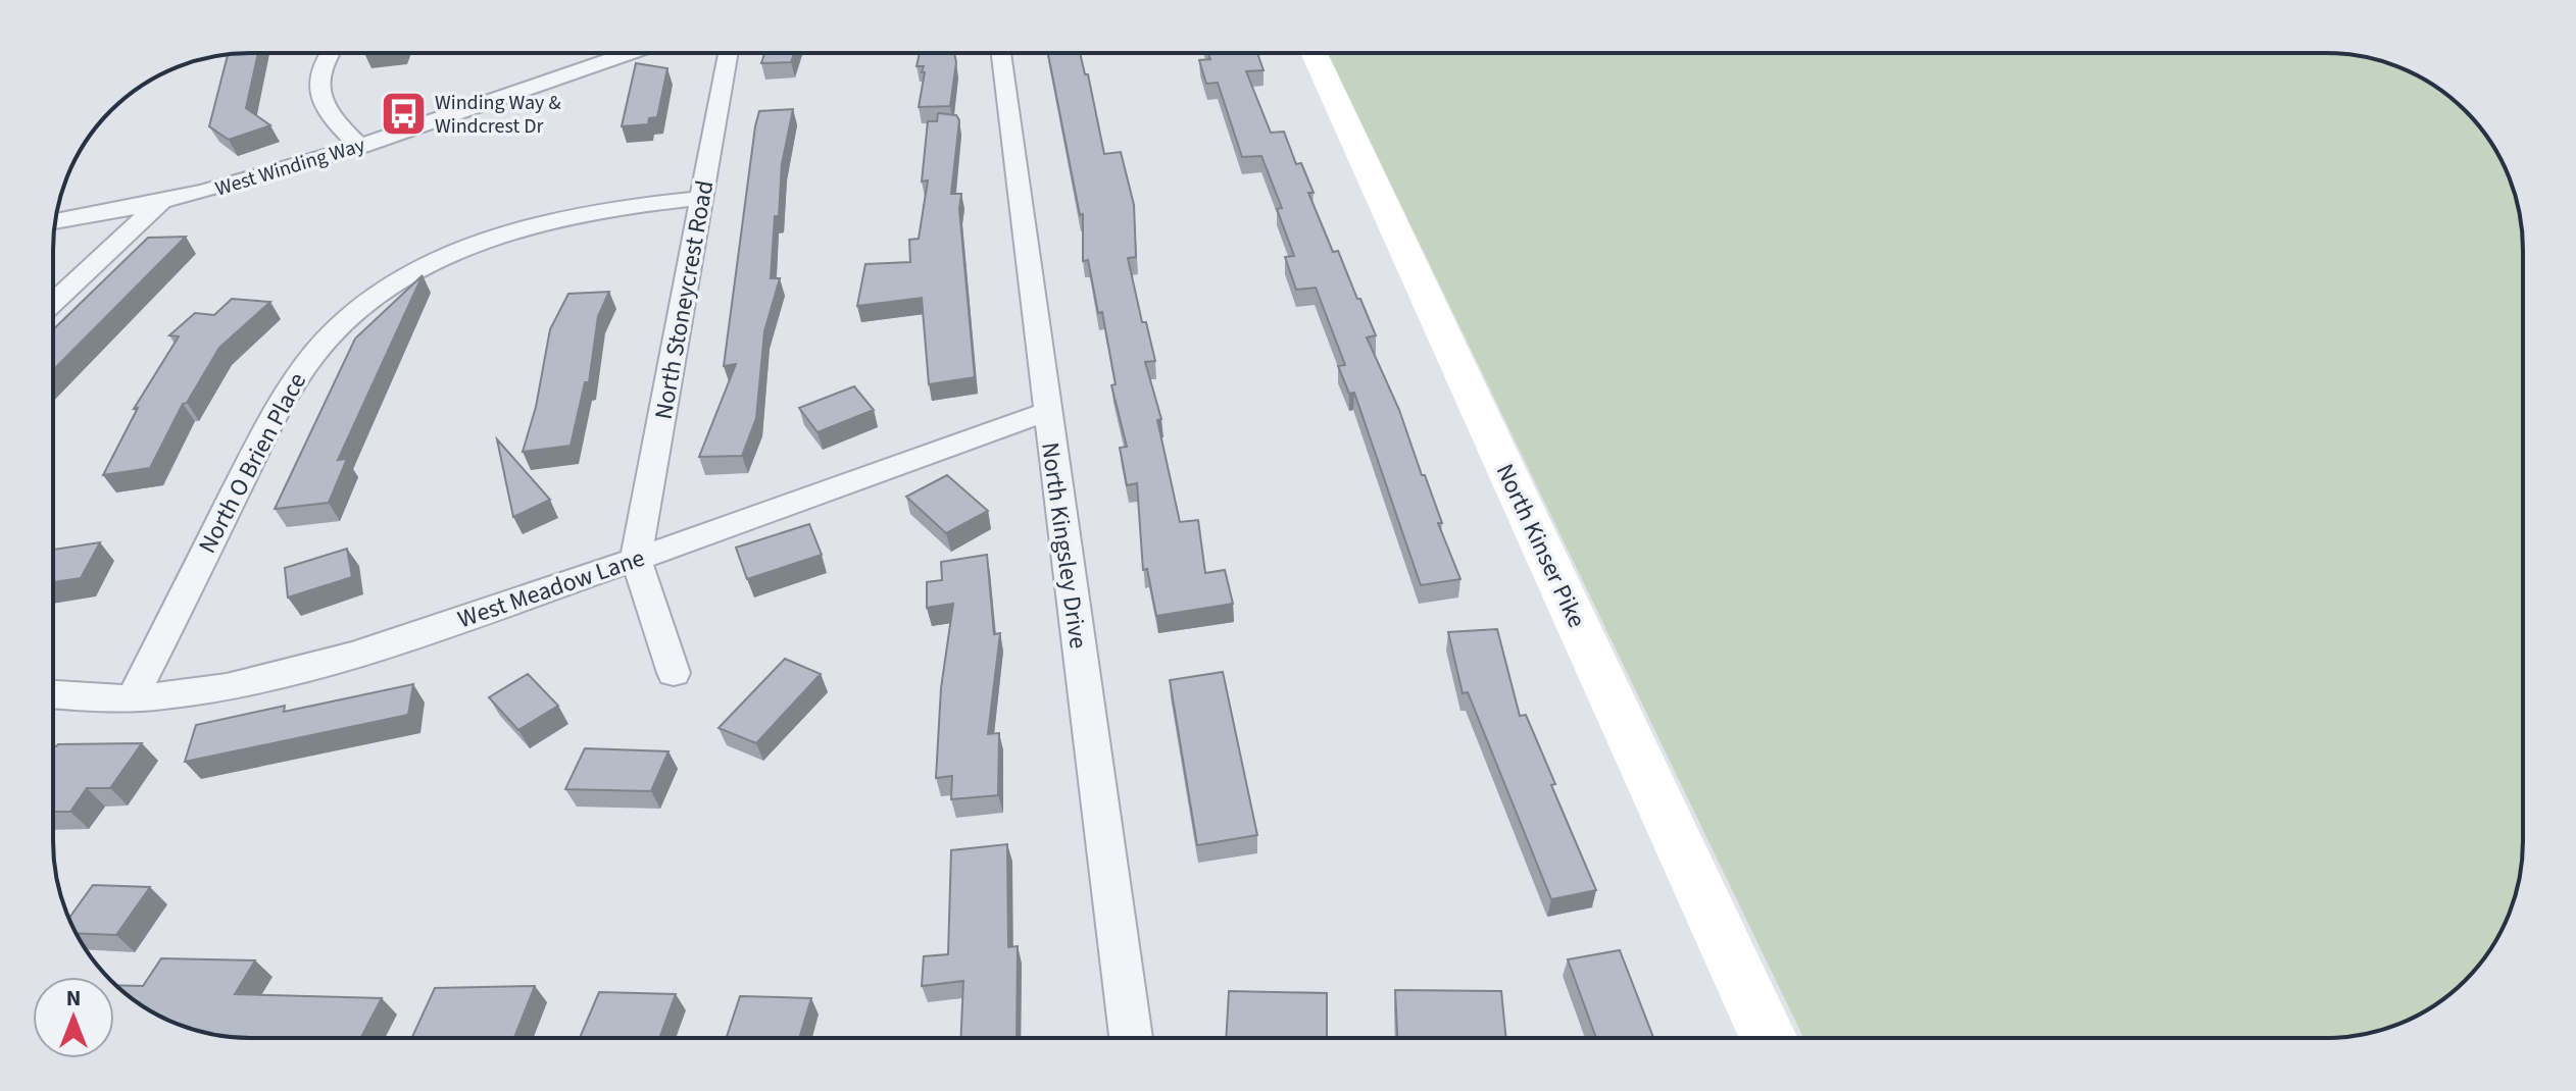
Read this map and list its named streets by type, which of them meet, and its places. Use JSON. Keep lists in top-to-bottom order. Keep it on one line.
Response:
{"streets":{"street":["West Winding Way","North Stoneycrest Road","North O Brien Place","North Kingsley Drive","North Kinser Pike","West Meadow Lane"]},"crossings":[["North Stoneycrest Road","North O Brien Place"],["North Stoneycrest Road","West Meadow Lane"],["North O Brien Place","West Meadow Lane"],["North Kingsley Drive","West Meadow Lane"]],"places":{"bus stop":["Winding Way & Windcrest Dr"]},"north":"top"}
